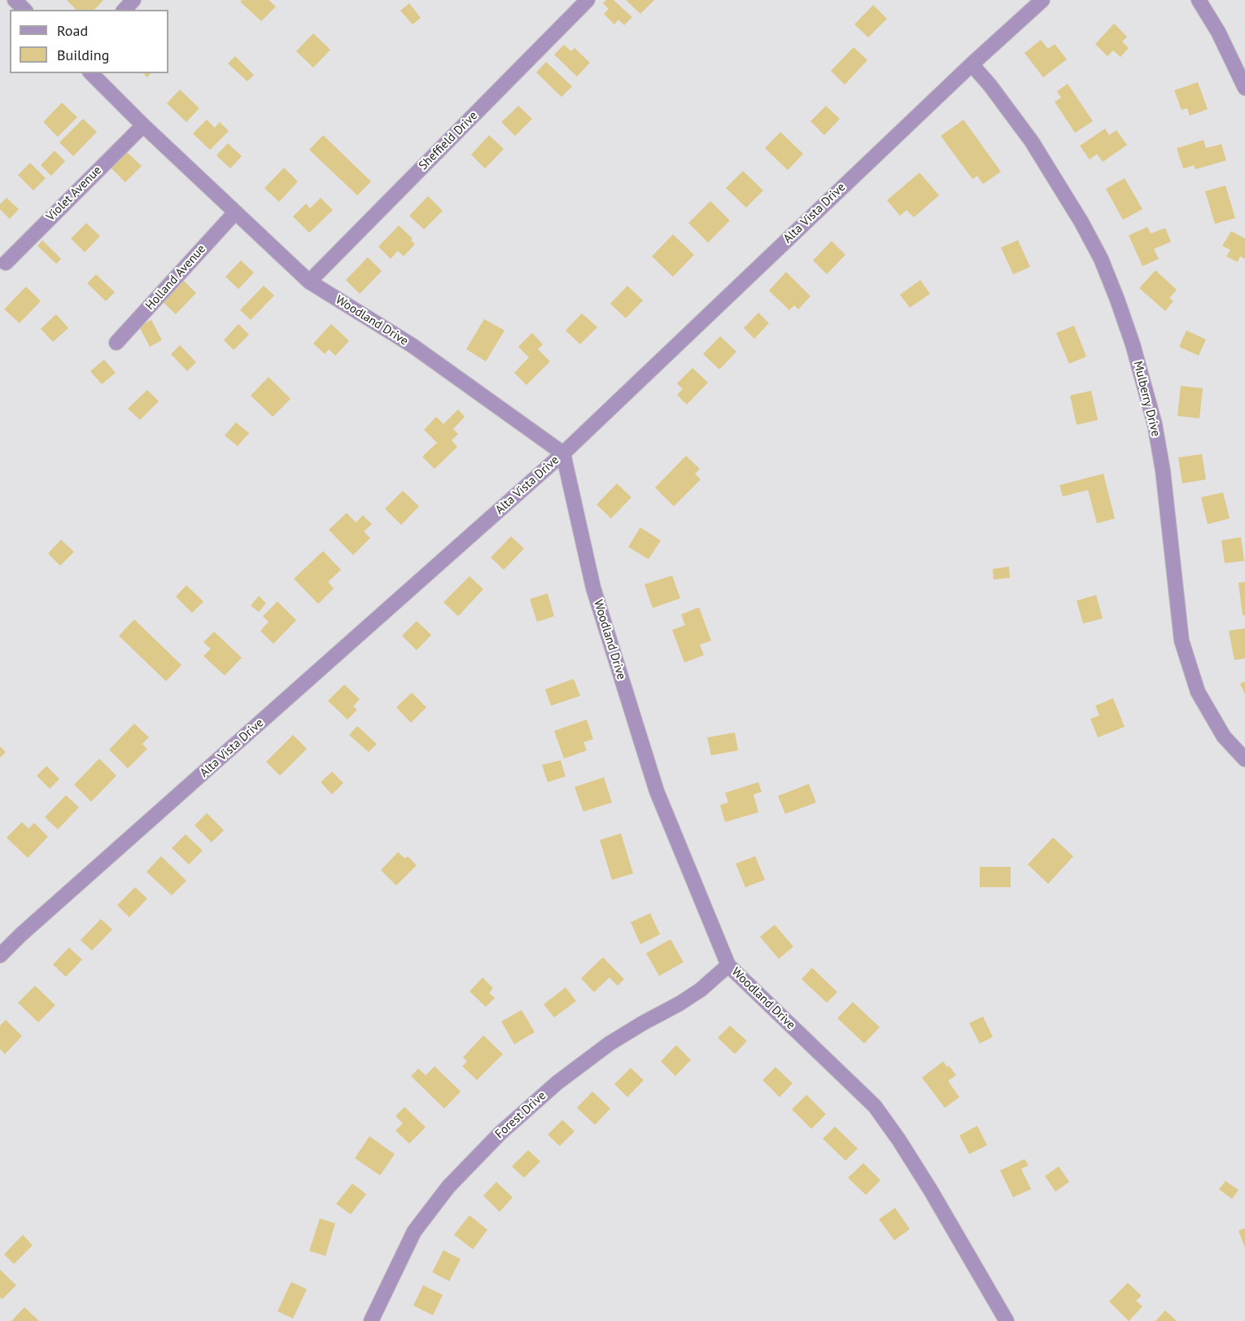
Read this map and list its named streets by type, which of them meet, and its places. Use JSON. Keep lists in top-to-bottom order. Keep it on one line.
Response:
{"streets":{"street":["Sheffield Drive","Violet Avenue","Alta Vista Drive","Holland Avenue","Woodland Drive","Mulberry Drive","Forest Drive"]},"crossings":[["Sheffield Drive","Woodland Drive"],["Violet Avenue","Woodland Drive"],["Alta Vista Drive","Woodland Drive"],["Alta Vista Drive","Mulberry Drive"],["Holland Avenue","Woodland Drive"],["Woodland Drive","Forest Drive"]],"legend":["Road","Building"]}
